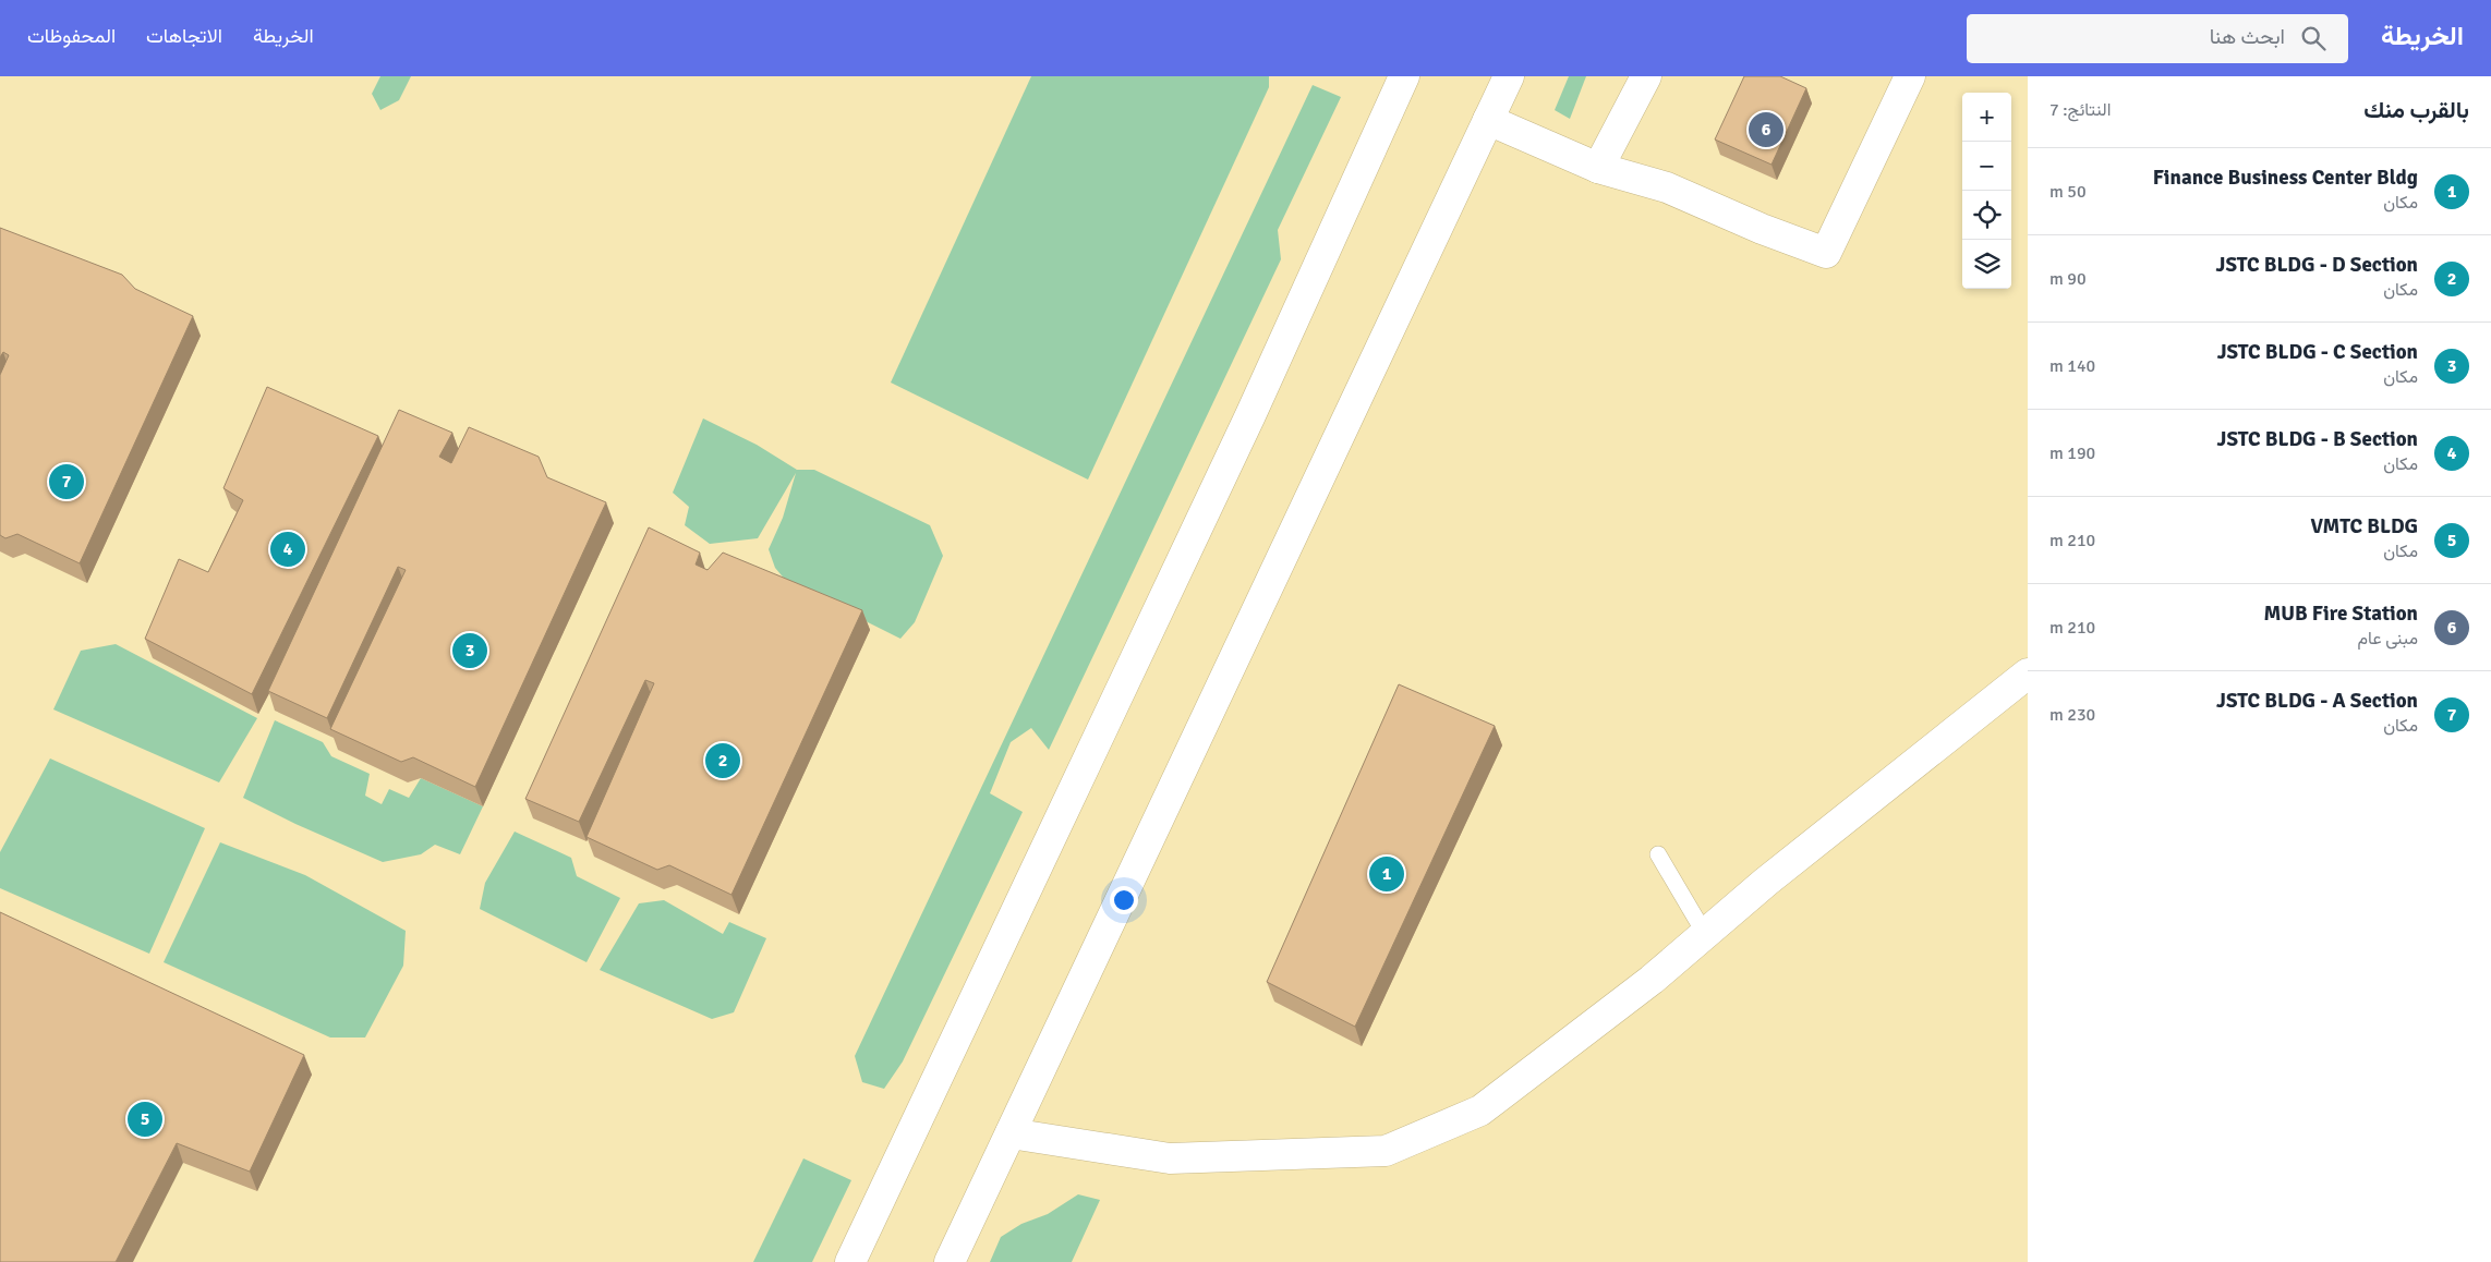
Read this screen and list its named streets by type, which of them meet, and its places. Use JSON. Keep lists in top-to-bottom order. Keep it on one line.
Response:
{"page":{"header":"الخريطة","search":"ابحث هنا","nav":["الخريطة","الاتجاهات","المحفوظات"],"heading":["بالقرب منك","النتائج: 7"],"map_buttons":["+","−"],"pins":["6","7","4","3","2","1","5"],"list":[{"mark":"1","name":"Finance Business Center Bldg","note":"مكان","value":"50 m"},{"mark":"2","name":"JSTC BLDG - D Section","note":"مكان","value":"90 m"},{"mark":"3","name":"JSTC BLDG - C Section","note":"مكان","value":"140 m"},{"mark":"4","name":"JSTC BLDG - B Section","note":"مكان","value":"190 m"},{"mark":"5","name":"VMTC BLDG","note":"مكان","value":"210 m"},{"mark":"6","name":"MUB Fire Station","note":"مبنى عام","value":"210 m"},{"mark":"7","name":"JSTC BLDG - A Section","note":"مكان","value":"230 m"}]}}
